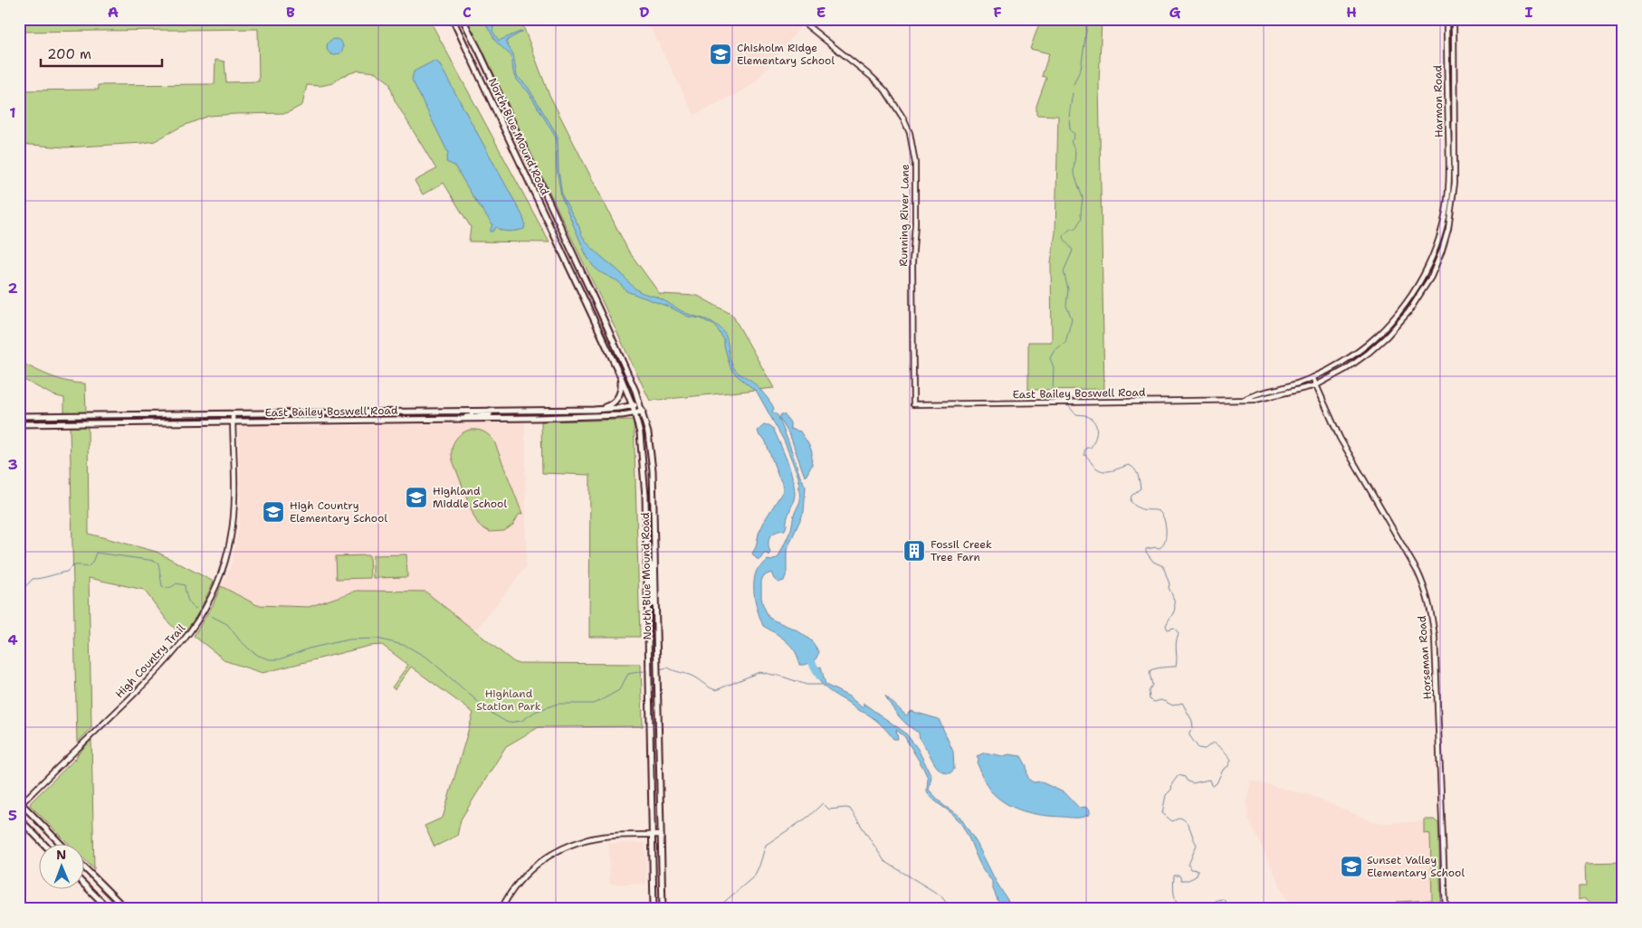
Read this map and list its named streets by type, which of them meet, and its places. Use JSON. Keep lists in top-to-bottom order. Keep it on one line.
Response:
{"streets":{"main road":["North Blue Mound Road","East Bailey Boswell Road"],"street":["Harmon Road","Running River Lane","Horseman Road","High Country Trail"]},"crossings":[["Harmon Road","East Bailey Boswell Road"],["North Blue Mound Road","East Bailey Boswell Road"],["Running River Lane","East Bailey Boswell Road"],["East Bailey Boswell Road","Horseman Road"],["East Bailey Boswell Road","High Country Trail"]],"parks":["Highland Station Park"],"places":{"school or university":["Chisholm Ridge Elementary School","Highland Middle School","High Country Elementary School","Sunset Valley Elementary School"],"building":["Fossil Creek Tree Farn"]},"scale_bar":"200 m","north":"top","grid":{"columns":["A","B","C","D","E","F","G","H","I"],"rows":["1","2","3","4","5"]}}
